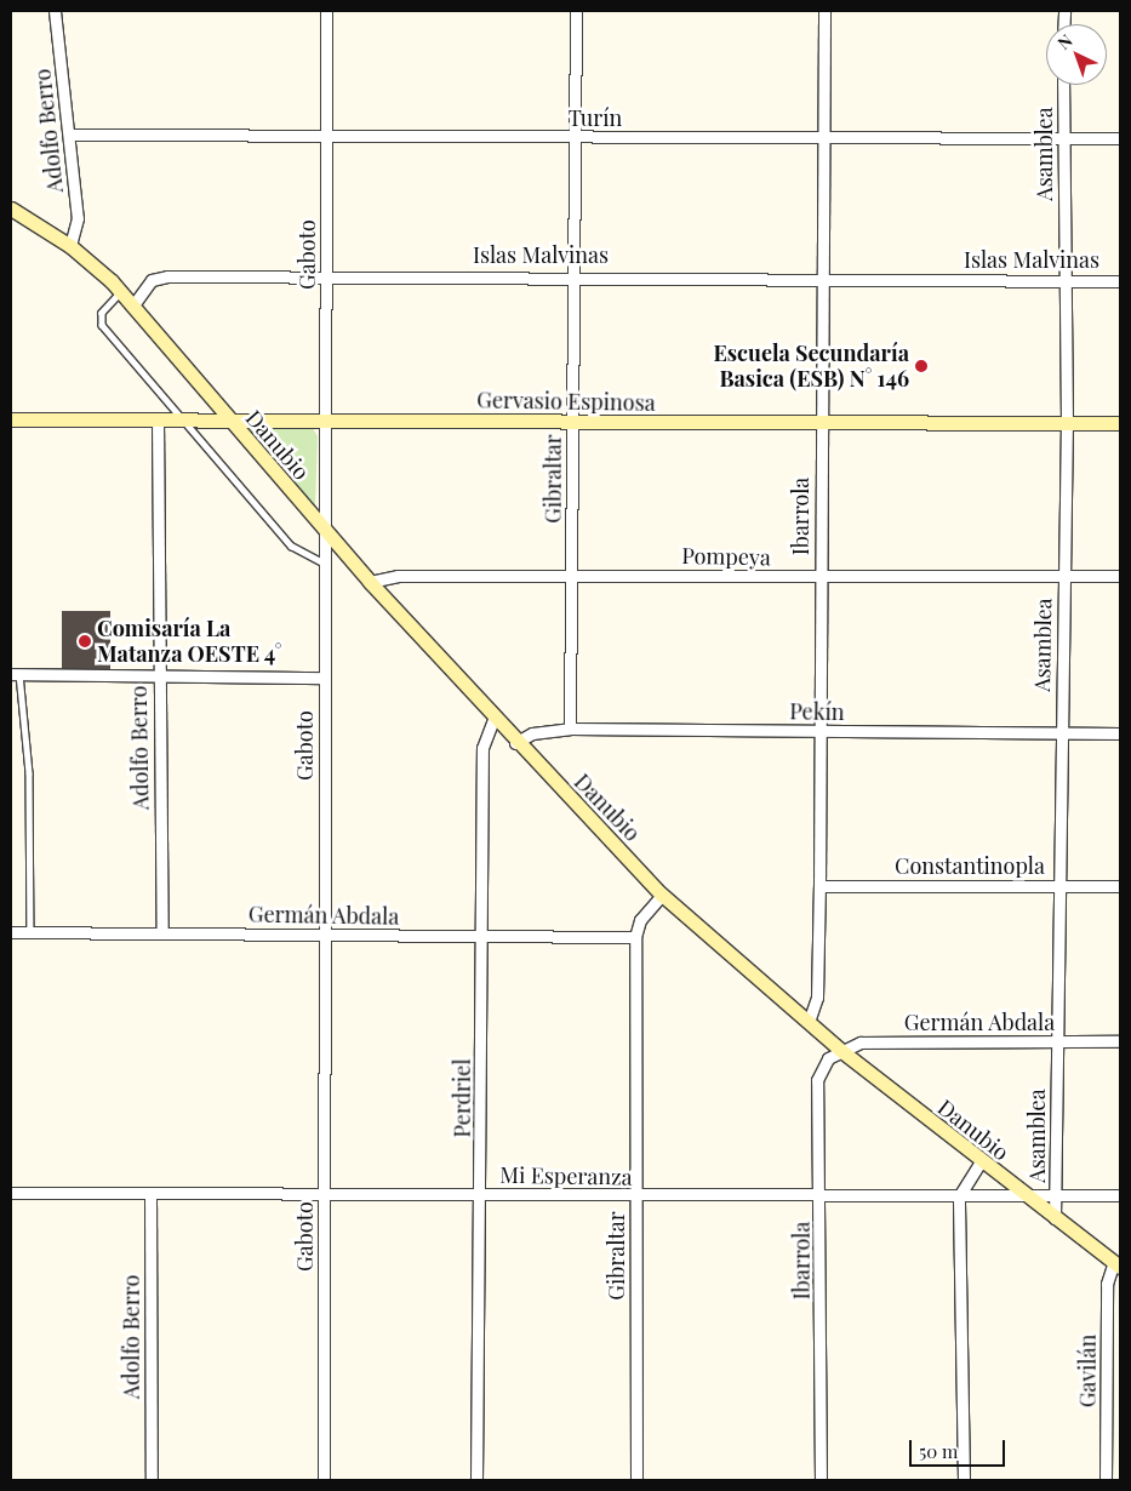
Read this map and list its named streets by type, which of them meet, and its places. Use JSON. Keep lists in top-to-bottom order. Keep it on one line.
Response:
{"streets":{"street":["Turín","Adolfo Berro","Asamblea","Gaboto","Islas Malvinas","Gervasio Espinosa","Danubio","Gibraltar","Ibarrola","Pompeya","Pekín","Constantinopla","Germán Abdala","Perdriel","Mi Esperanza","Gavilán"]},"crossings":[["Turín","Adolfo Berro"],["Turín","Asamblea"],["Turín","Gaboto"],["Turín","Gibraltar"],["Turín","Ibarrola"],["Adolfo Berro","Gervasio Espinosa"],["Adolfo Berro","Germán Abdala"],["Adolfo Berro","Mi Esperanza"],["Asamblea","Islas Malvinas"],["Asamblea","Gervasio Espinosa"],["Asamblea","Danubio"],["Asamblea","Pompeya"],["Asamblea","Pekín"],["Asamblea","Constantinopla"],["Asamblea","Germán Abdala"],["Asamblea","Mi Esperanza"],["Gaboto","Islas Malvinas"],["Gaboto","Gervasio Espinosa"],["Gaboto","Danubio"],["Gaboto","Germán Abdala"],["Gaboto","Mi Esperanza"],["Islas Malvinas","Danubio"],["Islas Malvinas","Gibraltar"],["Islas Malvinas","Ibarrola"],["Gervasio Espinosa","Danubio"],["Gervasio Espinosa","Gibraltar"],["Gervasio Espinosa","Ibarrola"],["Danubio","Gibraltar"],["Danubio","Ibarrola"],["Danubio","Pompeya"],["Danubio","Pekín"],["Danubio","Germán Abdala"],["Danubio","Perdriel"],["Danubio","Mi Esperanza"],["Danubio","Gavilán"],["Gibraltar","Pompeya"],["Gibraltar","Pekín"],["Gibraltar","Germán Abdala"],["Gibraltar","Mi Esperanza"],["Ibarrola","Pompeya"],["Ibarrola","Pekín"],["Ibarrola","Constantinopla"],["Ibarrola","Germán Abdala"],["Ibarrola","Mi Esperanza"],["Germán Abdala","Perdriel"],["Perdriel","Mi Esperanza"]],"places":["Escuela Secundaría Basica (ESB) N° 146","Comisaría La Matanza OESTE 4°"],"scale_bar":"50 m","north":"top left"}
